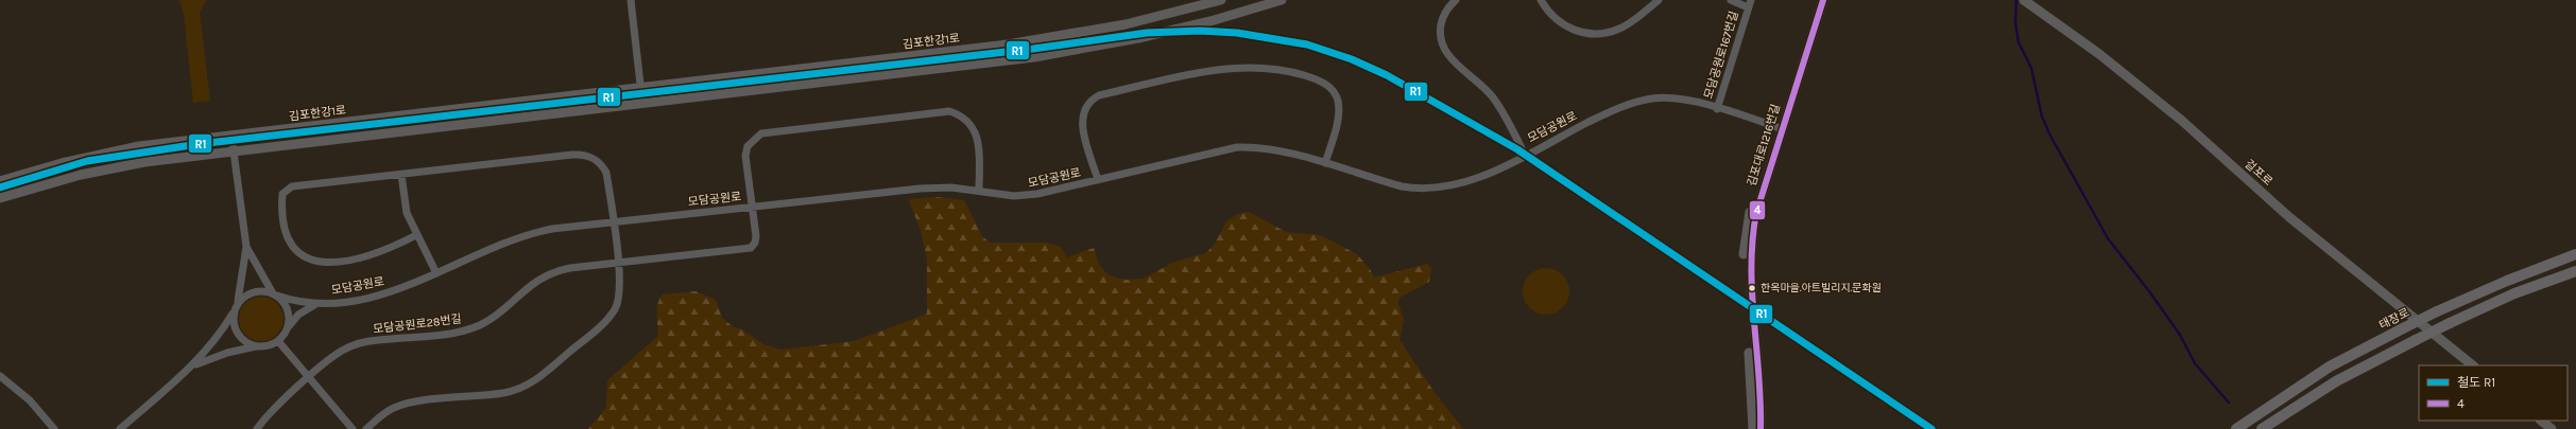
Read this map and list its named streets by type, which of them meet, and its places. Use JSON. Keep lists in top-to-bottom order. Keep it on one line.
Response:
{"streets":{"main road":["태장로"],"street":["김포한강1로","모담공원로167번길","모담공원로","김포대로1216번길","걸포로","모담공원로28번길"]},"crossings":[["모담공원로167번길","모담공원로"],["모담공원로","김포대로1216번길"],["모담공원로","모담공원로28번길"]],"places":["한옥마을.아트빌리지.문화원"],"lines":["transit line 4","rail line R1"],"legend":["철도 R1","4"]}
